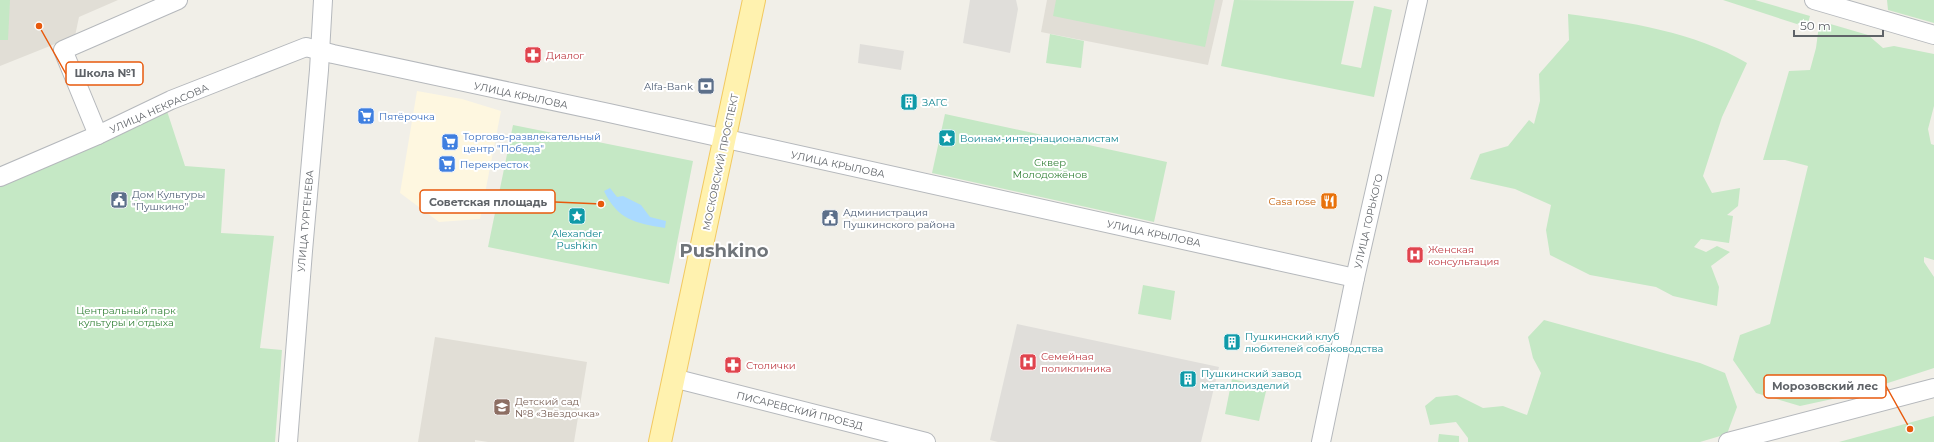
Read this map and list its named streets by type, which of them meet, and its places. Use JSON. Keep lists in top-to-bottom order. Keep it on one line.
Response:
{"streets":{"main road":["МОСКОВСКИЙ ПРОСПЕКТ"],"street":["УЛИЦА КРЫЛОВА","УЛИЦА НЕКРАСОВА","УЛИЦА ТУРГЕНЕВА","УЛИЦА ГОРЬКОГО","ПИСАРЕВСКИЙ ПРОЕЗД"]},"crossings":[["УЛИЦА КРЫЛОВА","УЛИЦА НЕКРАСОВА"],["УЛИЦА КРЫЛОВА","МОСКОВСКИЙ ПРОСПЕКТ"],["УЛИЦА КРЫЛОВА","УЛИЦА ТУРГЕНЕВА"],["УЛИЦА КРЫЛОВА","УЛИЦА ГОРЬКОГО"],["УЛИЦА НЕКРАСОВА","УЛИЦА ТУРГЕНЕВА"],["МОСКОВСКИЙ ПРОСПЕКТ","ПИСАРЕВСКИЙ ПРОЕЗД"]],"districts":["Pushkino"],"parks":["Сквер Молодожёнов","Центральный парк культуры и отдыха"],"places":{"other":["Школа №1","Советская площадь","Морозовский лес"],"pharmacy":["Диалог","Столички"],"bank":["Alfa-Bank"],"building":["ЗАГС","Пушкинский клуб любителей собаководства","Пушкинский завод металлоизделий"],"supermarket":["Пятёрочка","Торгово-развлекательный центр \"Победа\"","Перекресток"],"place":["Воинам-интернационалистам","Alexander Pushkin"],"public building":["Дом Культуры \"Пушкино\"","Администрация Пушкинского района"],"restaurant":["Casa rose"],"hospital":["Женская консультация","Семейная поликлиника"],"school or university":["Детский сад №8 «Звёздочка»"]},"scale_bar":"50 m"}
